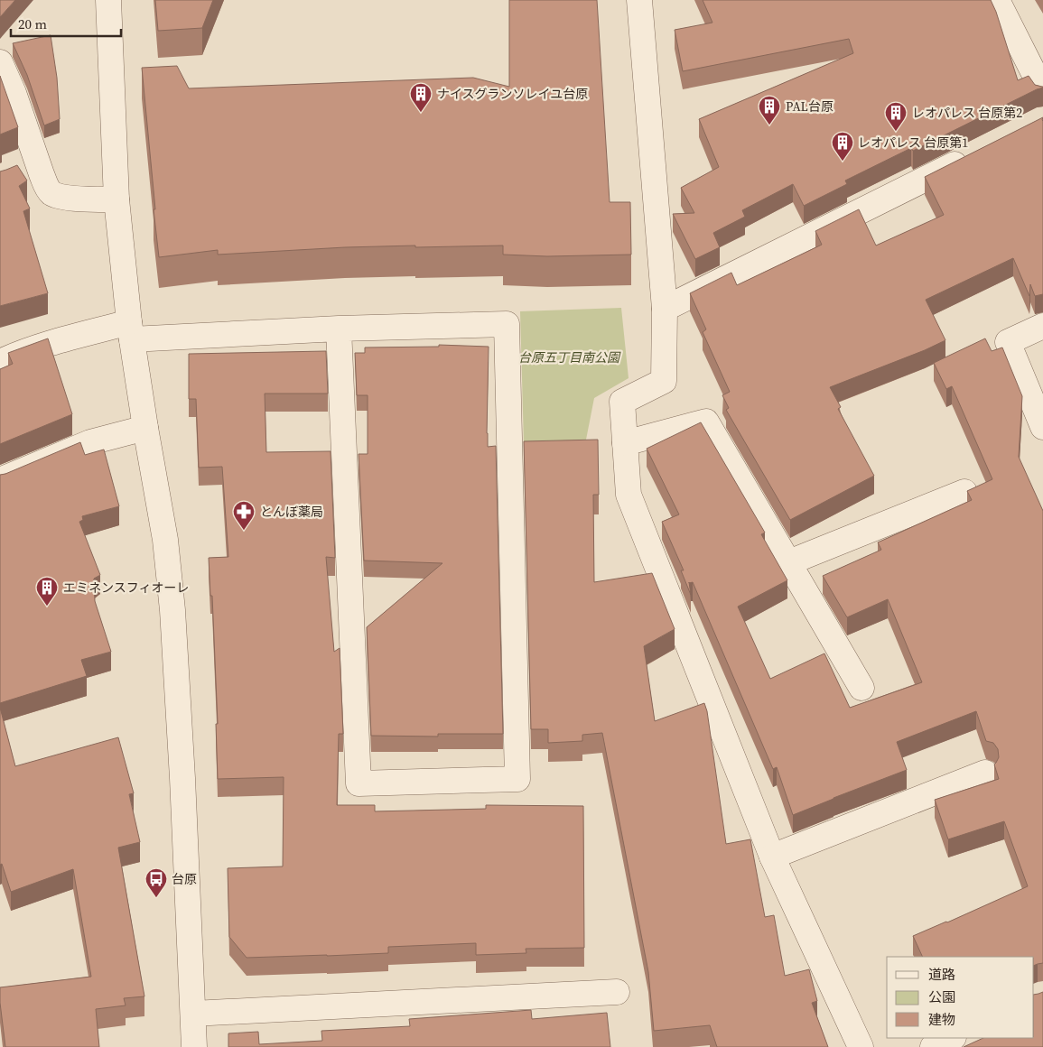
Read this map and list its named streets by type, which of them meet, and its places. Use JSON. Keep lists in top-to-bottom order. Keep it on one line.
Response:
{"parks":["台原五丁目南公園"],"places":{"building":["ナイスグランソレイユ台原","PAL台原","レオパレス 台原第2","レオパレス 台原第1","エミネンスフィオーレ"],"pharmacy":["とんぼ薬局"],"bus stop":["台原"]},"legend":["道路","公園","建物"],"scale_bar":"20 m"}
